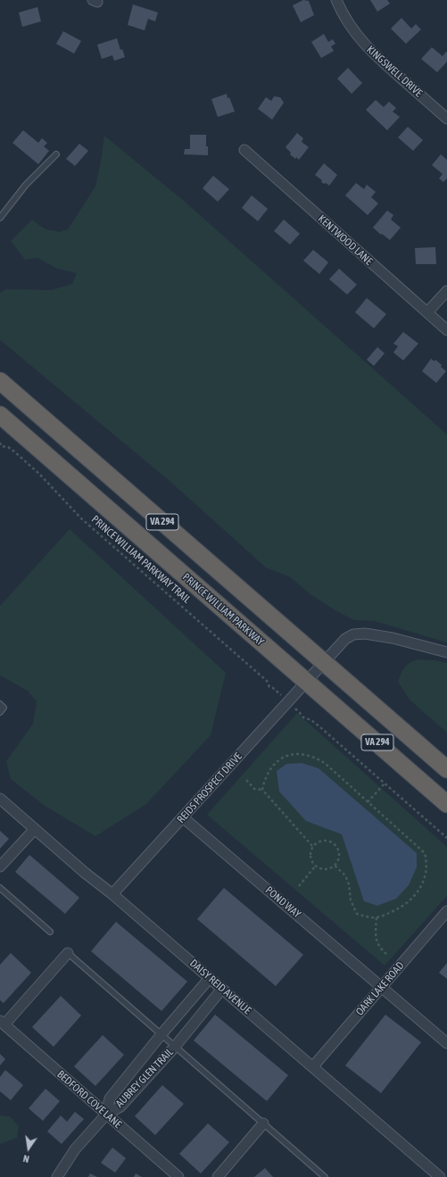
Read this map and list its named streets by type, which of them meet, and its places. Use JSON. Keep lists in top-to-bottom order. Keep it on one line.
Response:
{"streets":{"highway":["VA 294","PRINCE WILLIAM PARKWAY"],"street":["KINGSWELL DRIVE","KENTWOOD LANE","REIDS PROSPECT DRIVE","POND WAY","DAISY REID AVENUE","OARK LAKE ROAD","AUBREY GLEN TRAIL","BEDFORD COVE LANE"],"path":["PRINCE WILLIAM PARKWAY TRAIL"]},"crossings":[["VA 294","REIDS PROSPECT DRIVE"],["PRINCE WILLIAM PARKWAY","REIDS PROSPECT DRIVE"],["REIDS PROSPECT DRIVE","POND WAY"],["REIDS PROSPECT DRIVE","DAISY REID AVENUE"],["POND WAY","OARK LAKE ROAD"],["DAISY REID AVENUE","OARK LAKE ROAD"],["DAISY REID AVENUE","AUBREY GLEN TRAIL"],["AUBREY GLEN TRAIL","BEDFORD COVE LANE"]],"north":"bottom"}
